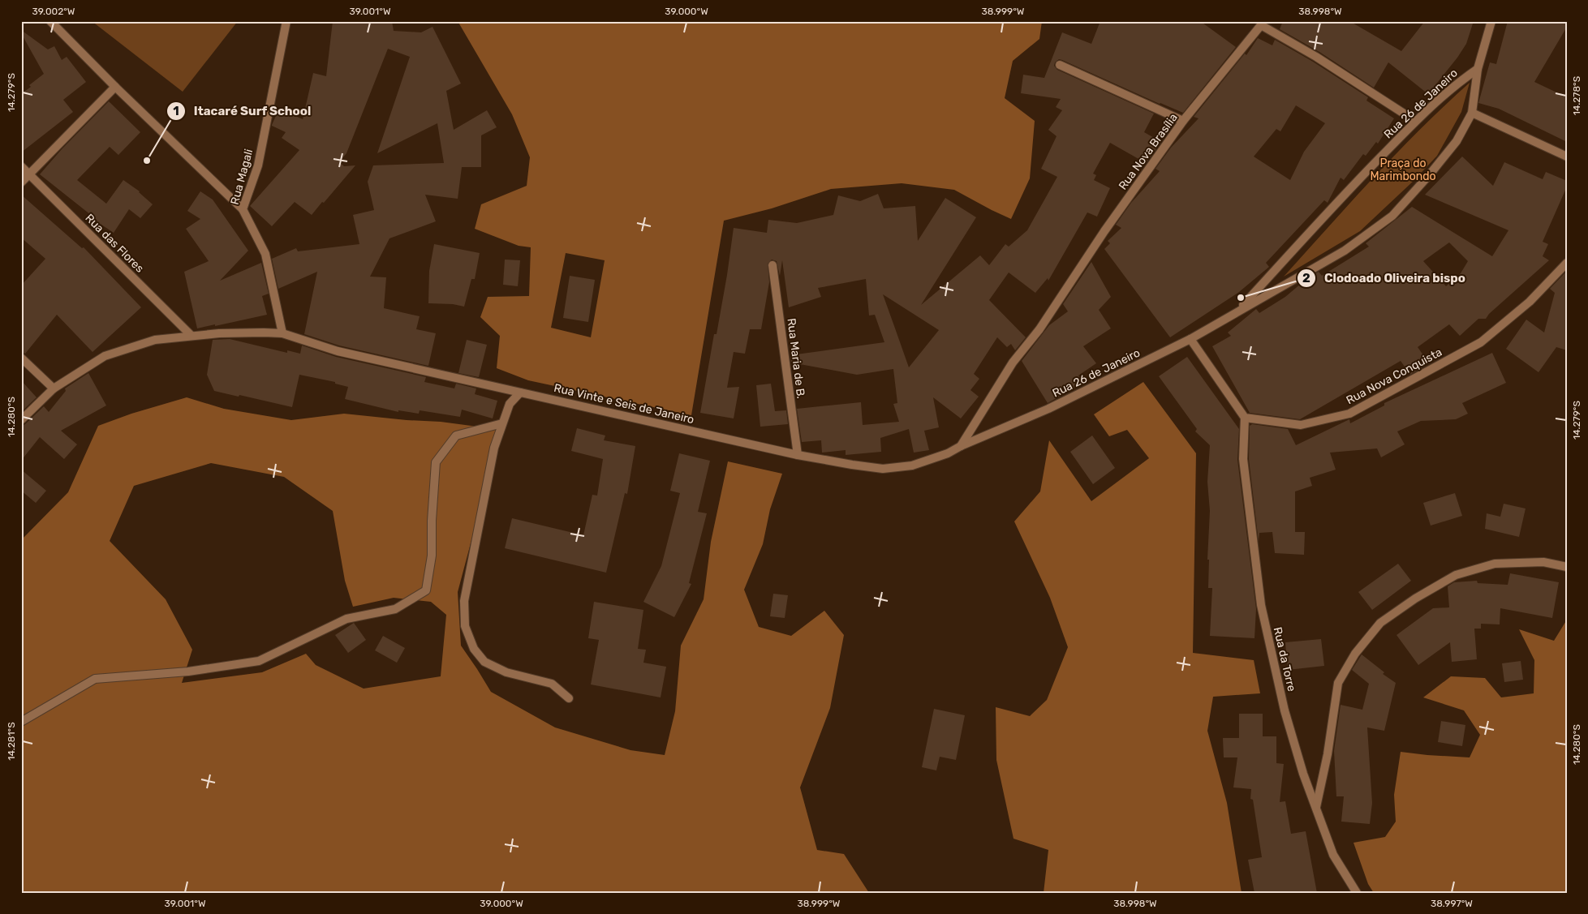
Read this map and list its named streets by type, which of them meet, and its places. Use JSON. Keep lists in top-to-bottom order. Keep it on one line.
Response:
{"streets":{"street":["Rua 26 de Janeiro","Rua Nova Brasília","Rua Magali","Rua das Flores","Rua Maria de B.","Rua Nova Conquista","Rua Vinte e Seis de Janeiro","Rua da Torre"]},"crossings":[["Rua 26 de Janeiro","Rua Nova Brasília"],["Rua 26 de Janeiro","Rua Vinte e Seis de Janeiro"],["Rua Nova Brasília","Rua Vinte e Seis de Janeiro"],["Rua Magali","Rua Vinte e Seis de Janeiro"],["Rua das Flores","Rua Vinte e Seis de Janeiro"],["Rua Maria de B.","Rua Vinte e Seis de Janeiro"],["Rua Nova Conquista","Rua da Torre"]],"parks":["Praça do Marimbondo"],"places":["Itacaré Surf School","Clodoado Oliveira bispo"],"coordinates":["39.002°W","39.001°W","39.000°W","38.999°W","38.998°W","14.279°S","14.278°S","14.280°S","14.281°S","38.997°W"]}
